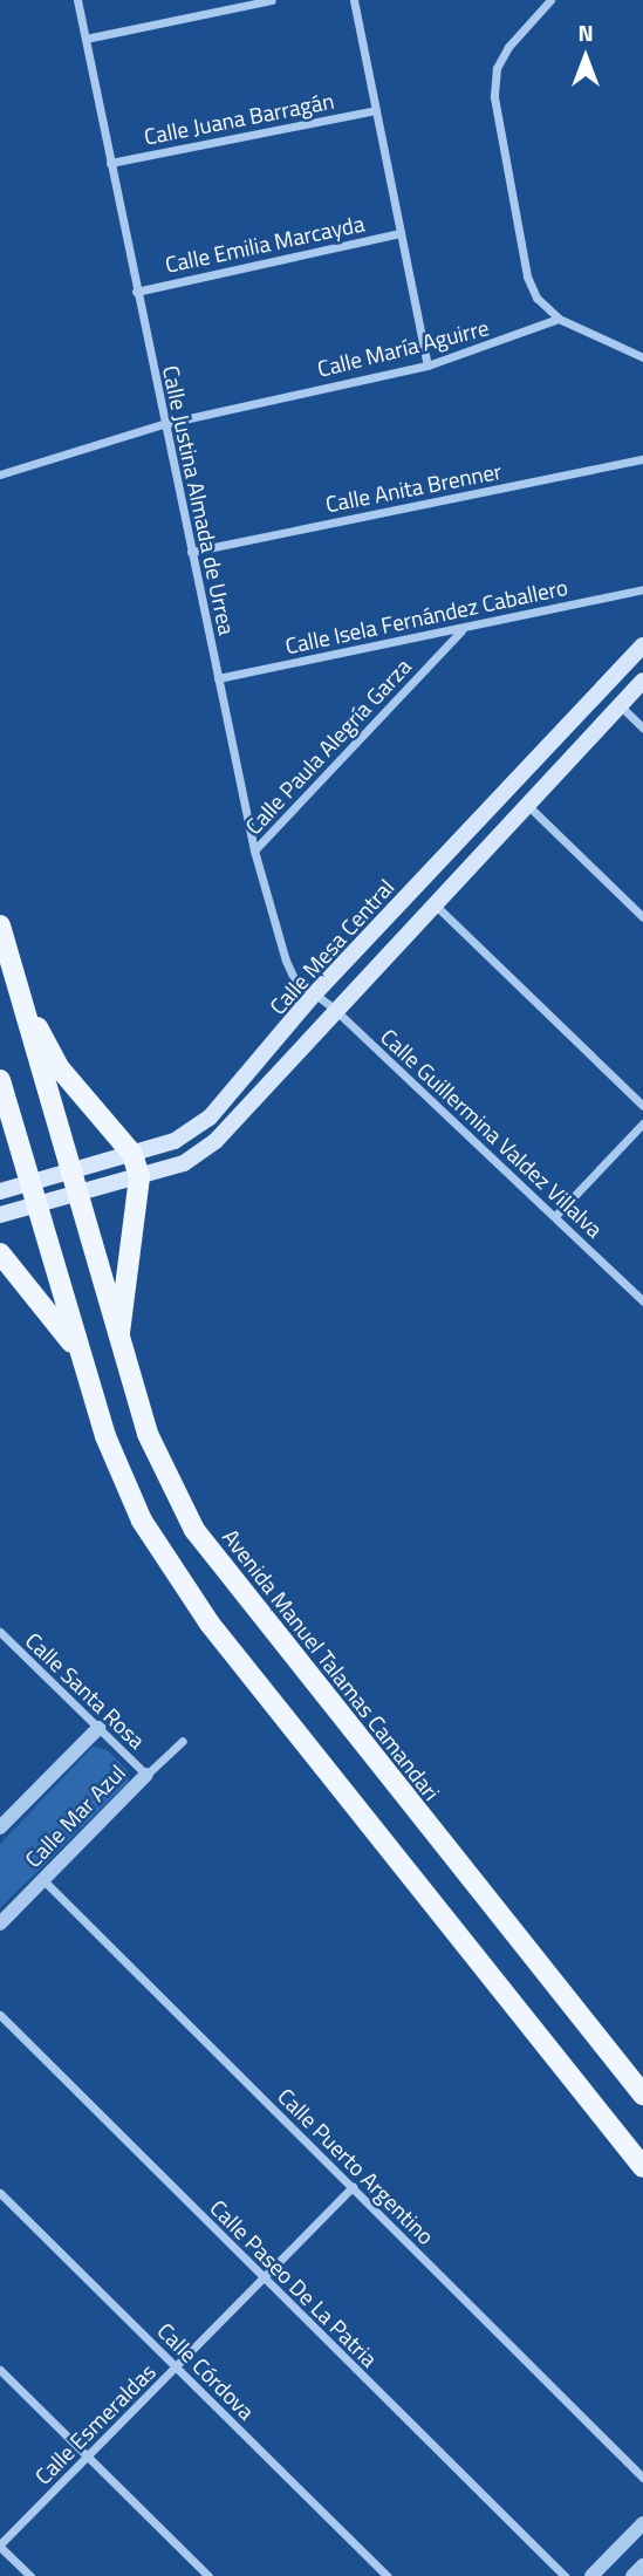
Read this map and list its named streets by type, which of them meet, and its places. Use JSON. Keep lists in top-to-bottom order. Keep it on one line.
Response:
{"streets":{"main road":["Calle Mesa Central","Avenida Manuel Talamas Camandari"],"street":["Calle Juana Barragán","Calle Emilia Marcayda","Calle María Aguirre","Calle Anita Brenner","Calle Justina Almada de Urrea","Calle Isela Fernández Caballero","Calle Paula Alegría Garza","Calle Guillermina Valdez Villalva","Calle Santa Rosa","Calle Mar Azul","Calle Puerto Argentino","Calle Paseo De La Patria","Calle Córdova","Calle Esmeraldas"]},"crossings":[["Calle Juana Barragán","Calle Justina Almada de Urrea"],["Calle Emilia Marcayda","Calle Justina Almada de Urrea"],["Calle María Aguirre","Calle Justina Almada de Urrea"],["Calle Anita Brenner","Calle Justina Almada de Urrea"],["Calle Justina Almada de Urrea","Calle Isela Fernández Caballero"],["Calle Justina Almada de Urrea","Calle Paula Alegría Garza"],["Calle Justina Almada de Urrea","Calle Mesa Central"],["Calle Justina Almada de Urrea","Calle Guillermina Valdez Villalva"],["Calle Isela Fernández Caballero","Calle Paula Alegría Garza"],["Calle Mesa Central","Calle Guillermina Valdez Villalva"],["Calle Mesa Central","Avenida Manuel Talamas Camandari"],["Calle Santa Rosa","Calle Mar Azul"],["Calle Mar Azul","Calle Puerto Argentino"],["Calle Puerto Argentino","Calle Esmeraldas"],["Calle Paseo De La Patria","Calle Esmeraldas"],["Calle Córdova","Calle Esmeraldas"]],"north":"top"}
